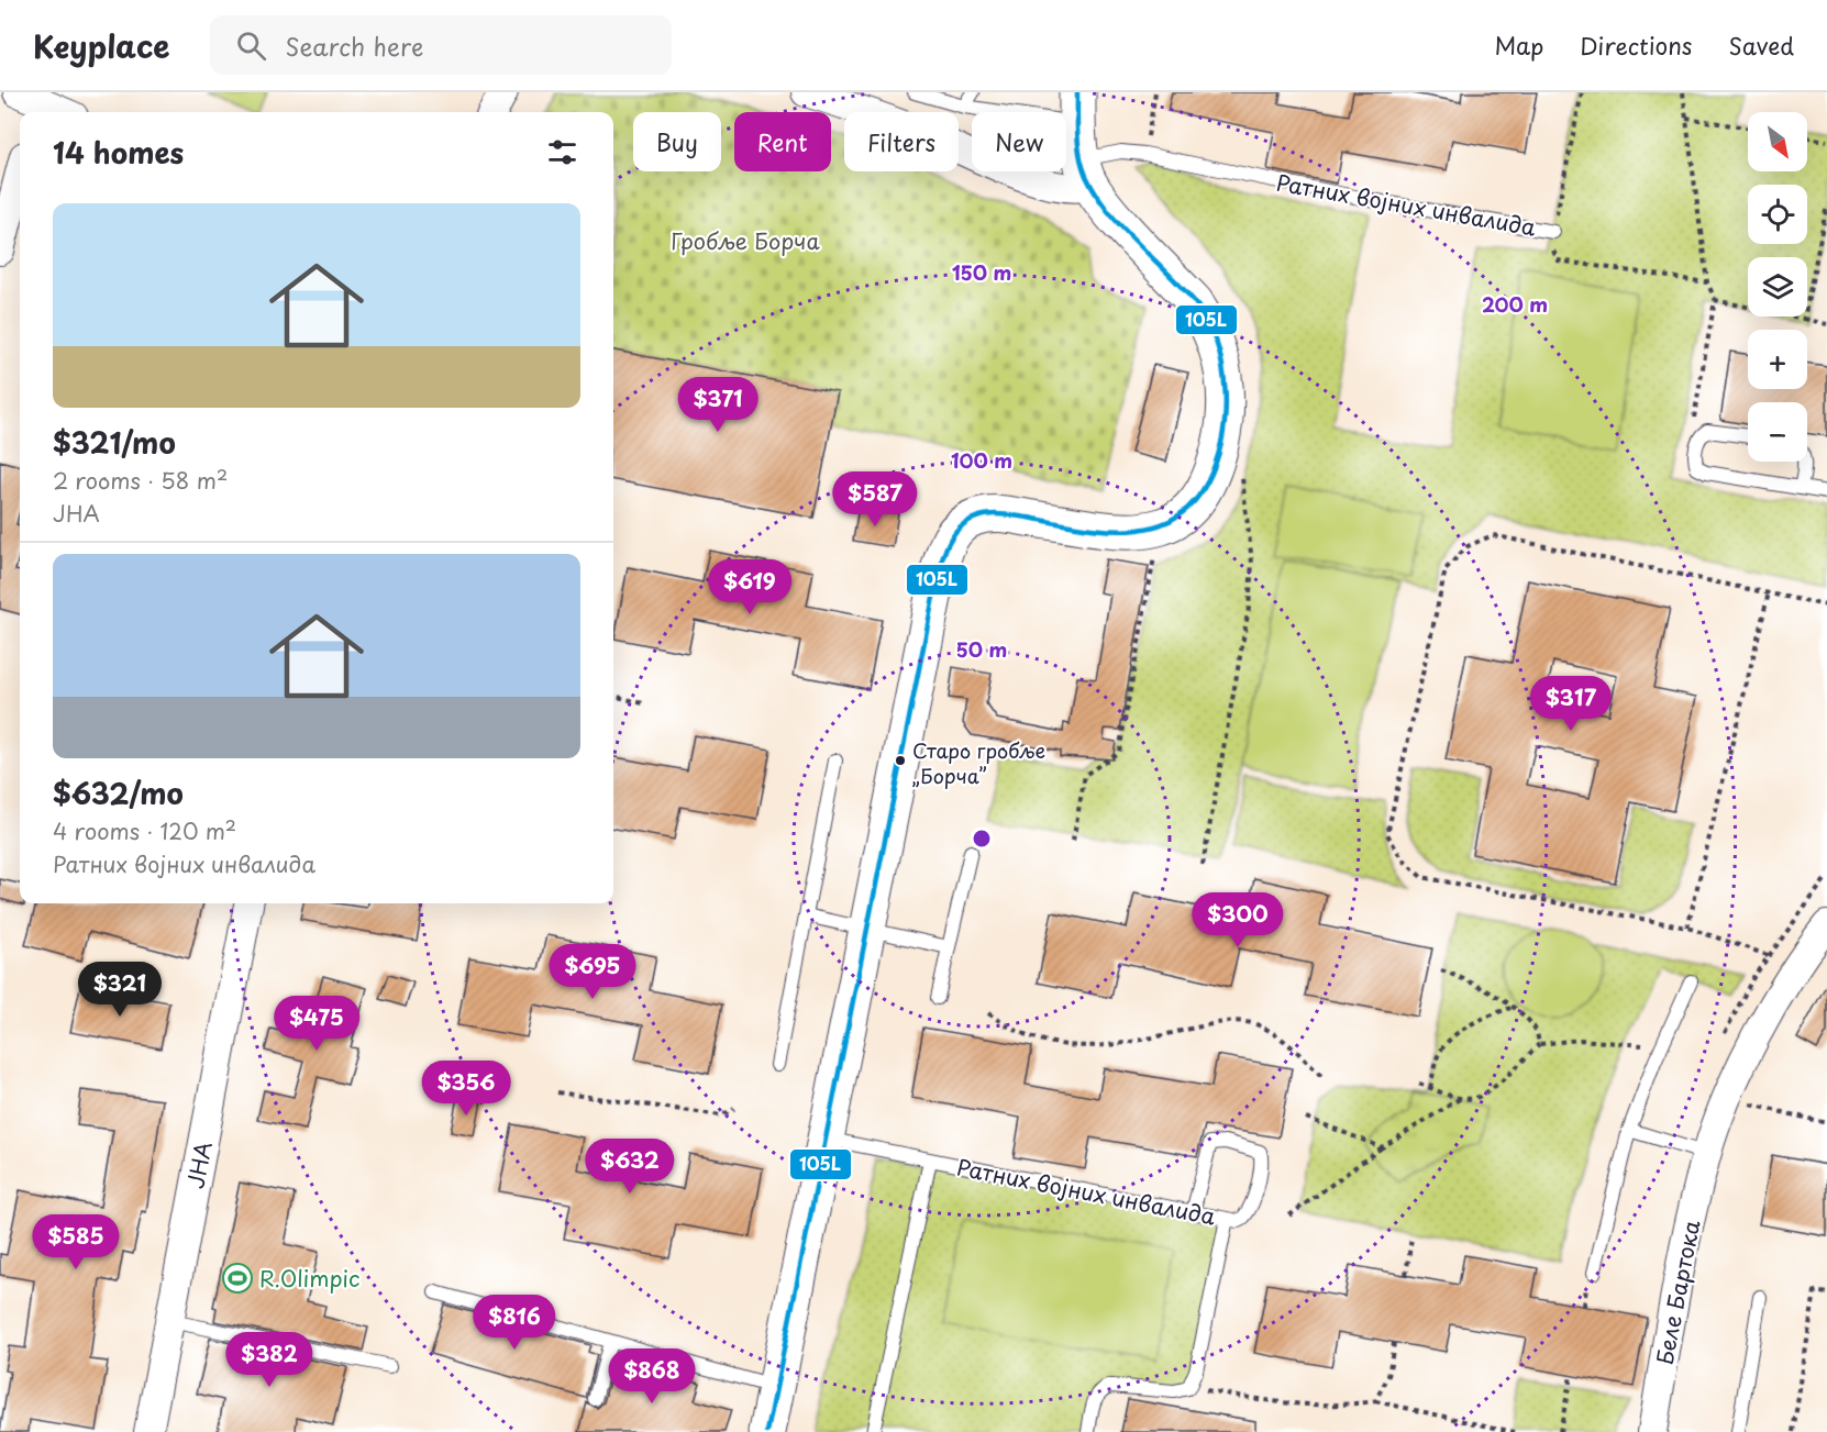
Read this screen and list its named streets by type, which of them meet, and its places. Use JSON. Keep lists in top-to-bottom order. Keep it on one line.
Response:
{"streets":{"street":["ЈНА","Беле Бартока"],"lane":["Ратних војних инвалида"]},"parks":["Гробље Борча"],"places":{"other":["Старо гробље „Борча”"],"sports":["R.Olimpic"]},"lines":["transit line 105L"],"north":"bottom right","page":{"header":"Keyplace","search":"Search here","nav":["Map","Directions","Saved"],"map_buttons":["+","−"],"chip":["Buy","Rent","Filters","New"],"heading":"14 homes","list":[{"name":"$321/mo","note":"2 rooms · 58 m² · ЈНА"},{"name":"$632/mo","note":"4 rooms · 120 m² · Ратних војних инвалида"}],"price":["$371","$587","$619","$317","$300","$695","$321","$475","$356","$632","$585","$816","$382","$868"]},"rings":["150 m","200 m","100 m","50 m"]}
